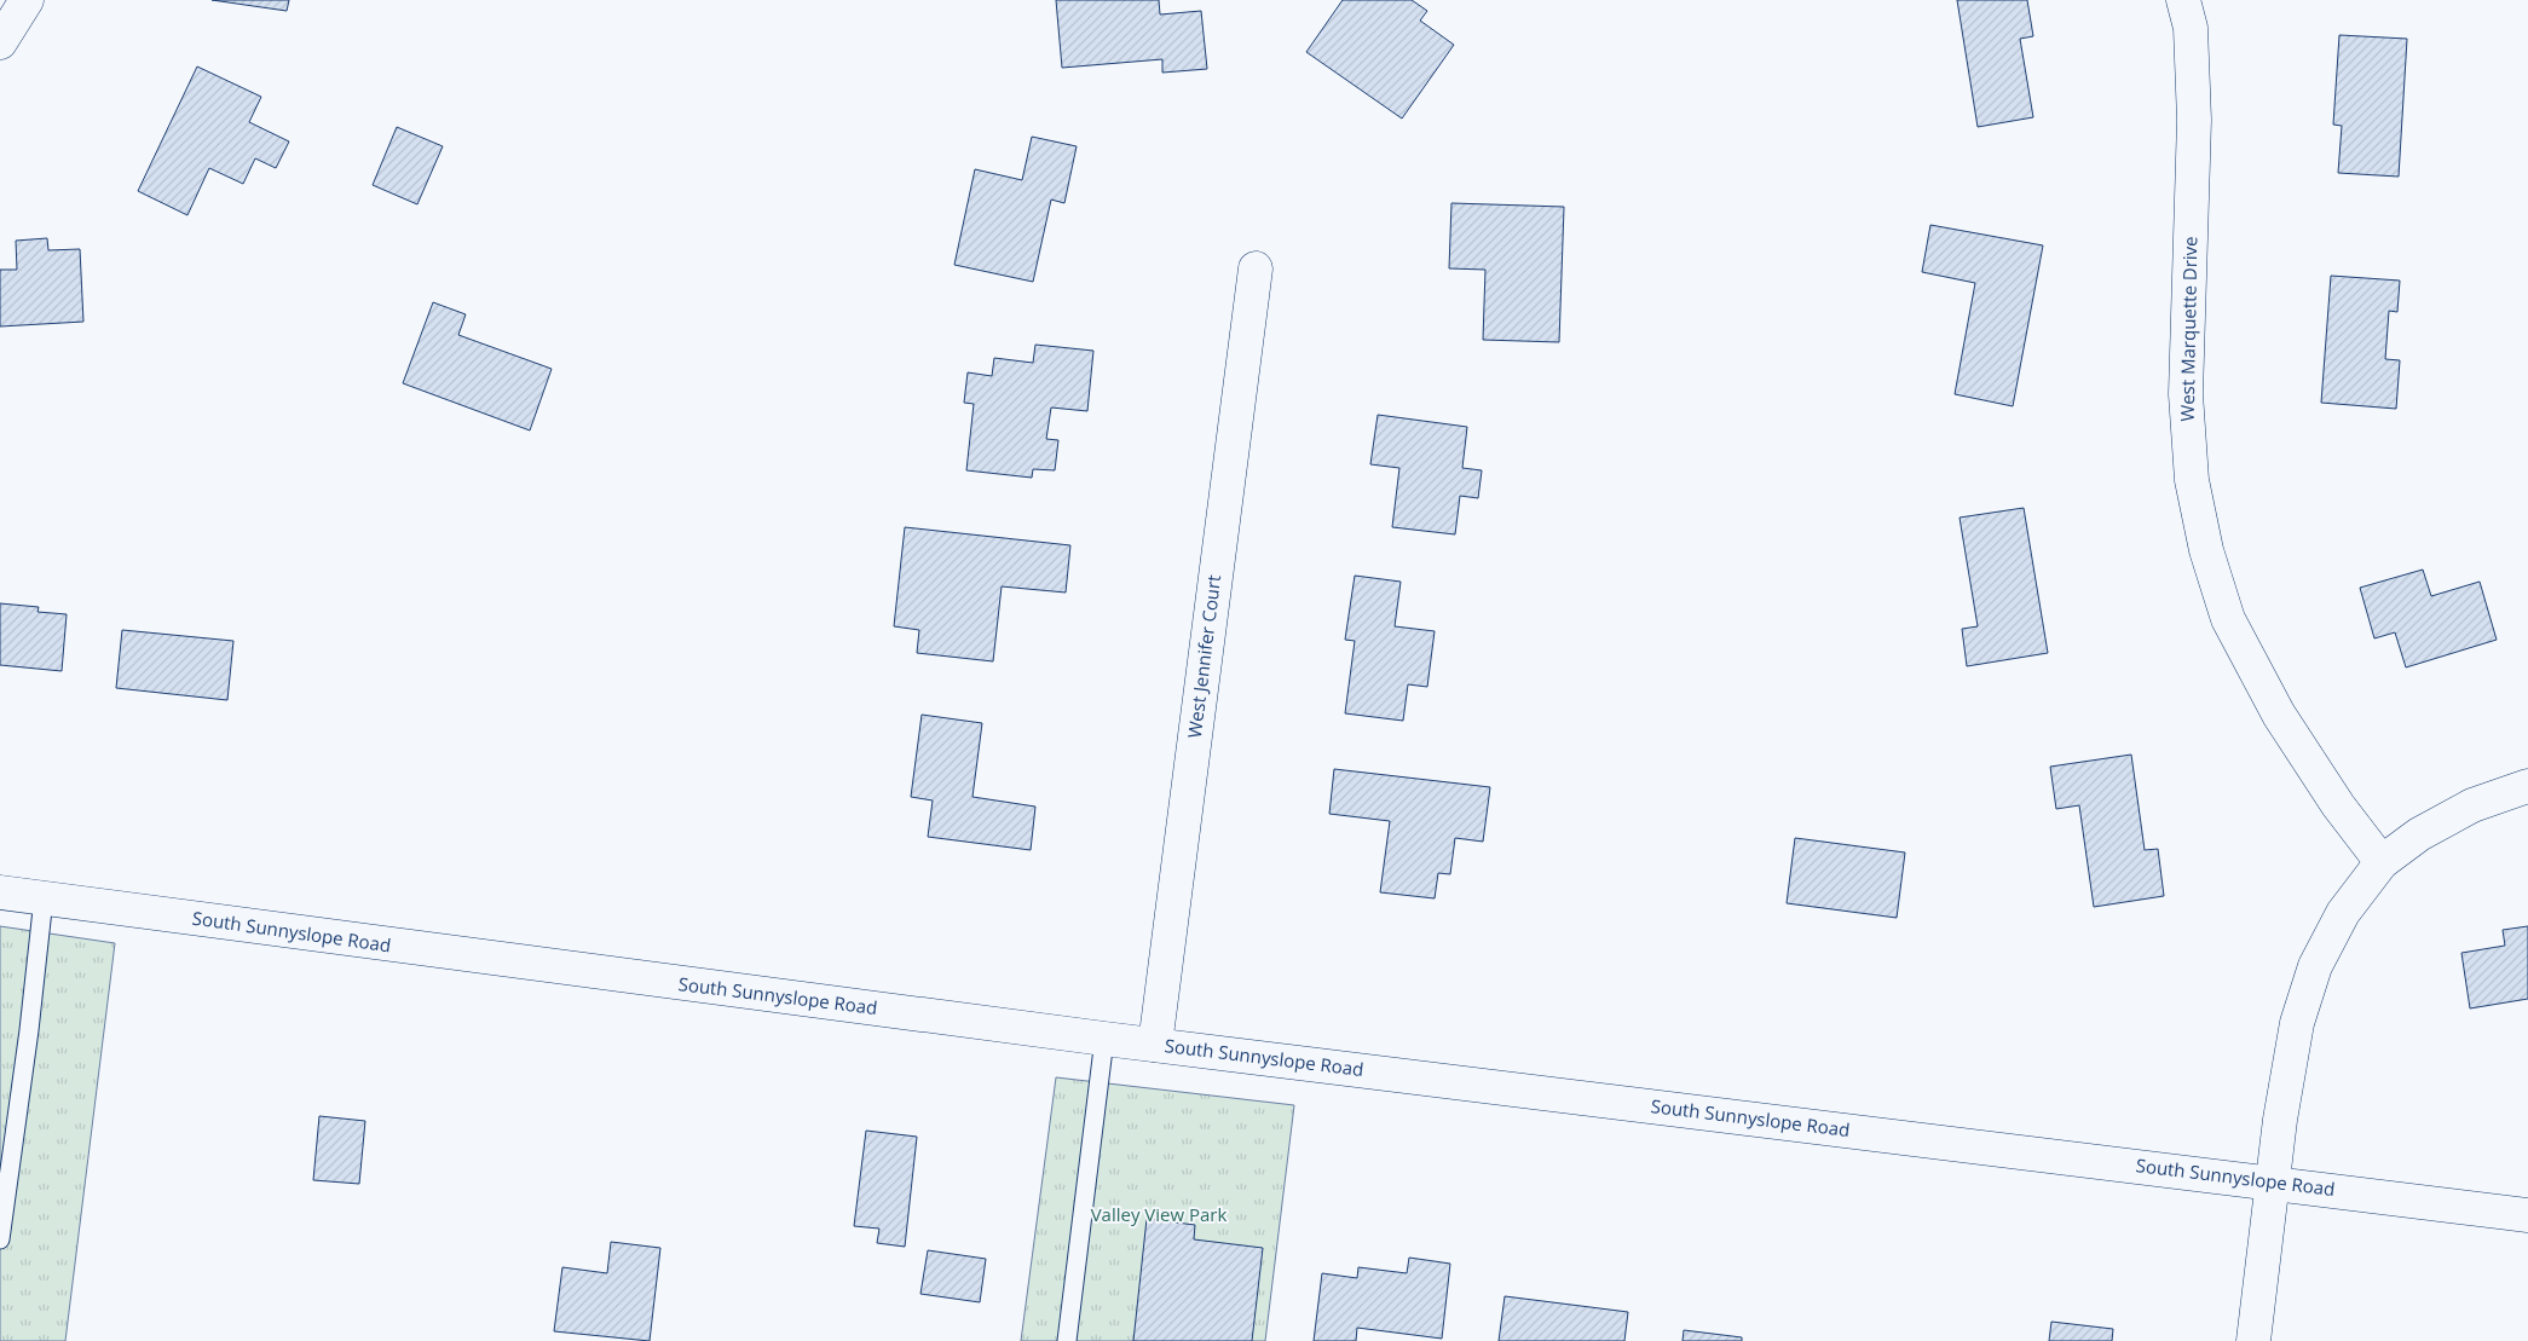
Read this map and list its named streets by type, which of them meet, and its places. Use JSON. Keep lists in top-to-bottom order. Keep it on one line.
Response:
{"streets":{"street":["West Marquette Drive","West Jennifer Court","South Sunnyslope Road"]},"crossings":[["West Jennifer Court","South Sunnyslope Road"]],"parks":["Valley View Park"]}
